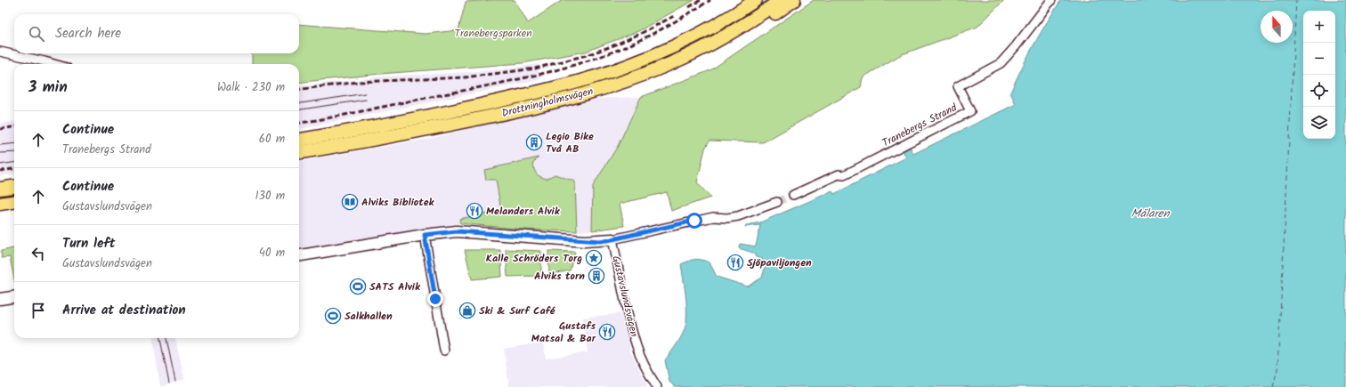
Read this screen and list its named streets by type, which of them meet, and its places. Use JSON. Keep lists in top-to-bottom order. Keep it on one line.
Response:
{"streets":{"main road":["Drottningholmsvägen"],"street":["Tranebergs Strand","Gustavslundsvägen"]},"water":["Mälaren"],"parks":["Tranebergsparken"],"places":{"building":["Legio Bike Två AB","Alviks torn"],"library":["Alviks Bibliotek"],"restaurant":["Melanders Alvik","Sjöpaviljongen","Gustafs Matsal & Bar"],"place":["Kalle Schröders Torg"],"sports":["SATS Alvik","Salkhallen"],"shop":["Ski & Surf Café"]},"north":"top","page":{"map_buttons":["+","−"],"search":"Search here","heading":["3 min","Walk · 230 m"],"list":[["Continue","Tranebergs Strand","60 m"],["Continue","Gustavslundsvägen","130 m"],["Turn left","Gustavslundsvägen","40 m"],"Arrive at destination"]}}
